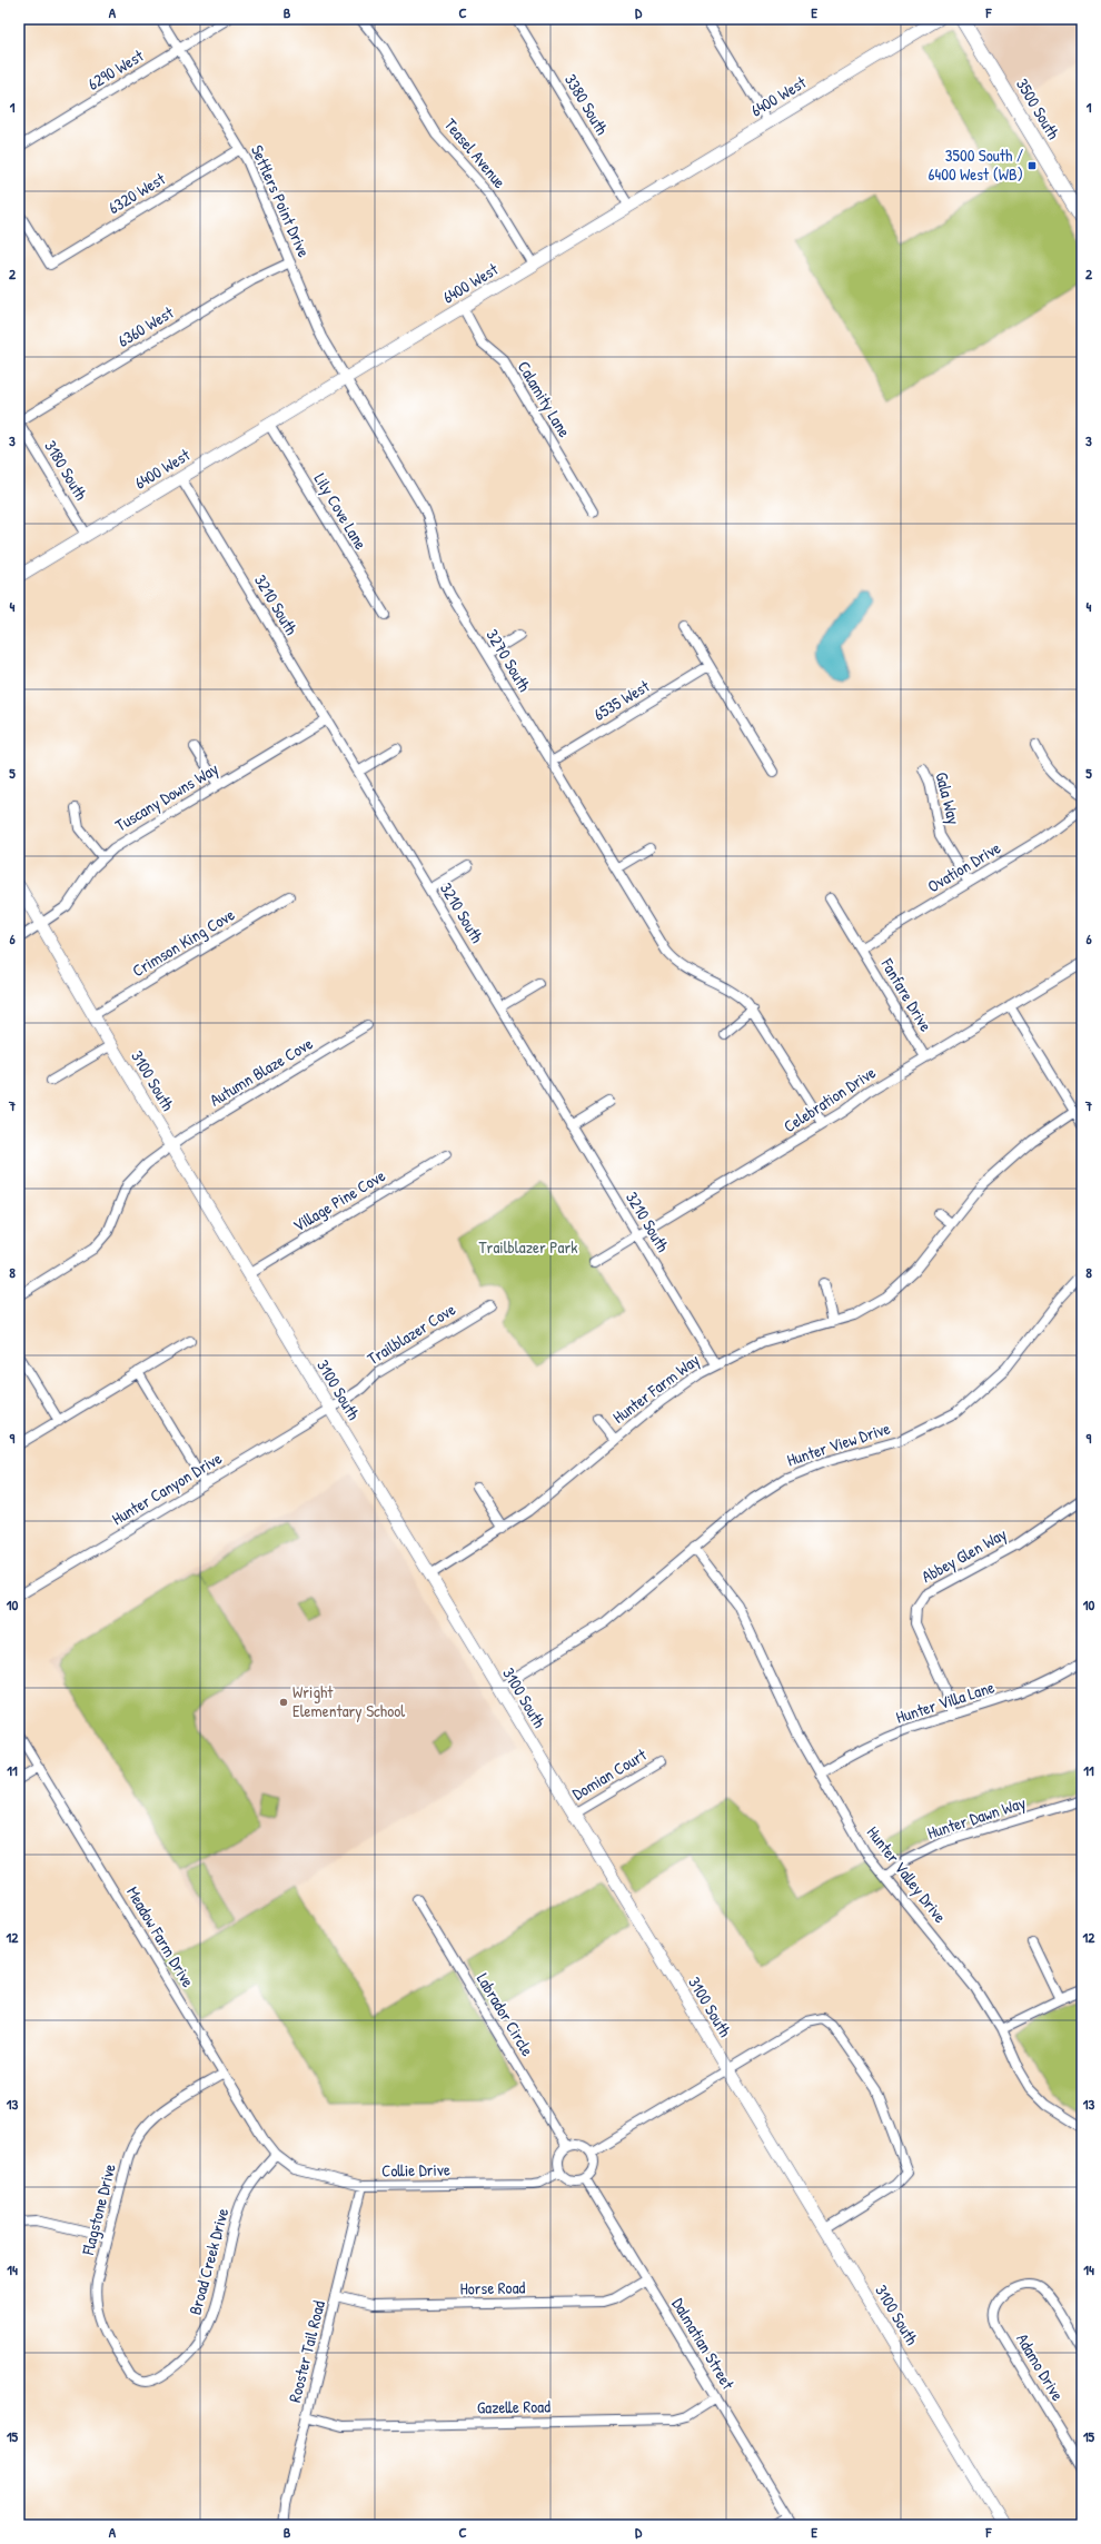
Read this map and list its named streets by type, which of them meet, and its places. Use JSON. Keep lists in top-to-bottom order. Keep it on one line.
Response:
{"streets":{"main road":["6400 West","3500 South","3100 South"],"street":["6290 West","3380 South","Teasel Avenue","6320 West","Settlers Point Drive","6360 West","Calamity Lane","3180 South","Lily Cove Lane","3210 South","3270 South","6535 West","Tuscany Downs Way","Gala Way","Ovation Drive","Crimson King Cove","Fanfare Drive","Autumn Blaze Cove","Celebration Drive","Village Pine Cove","Trailblazer Cove","Hunter Farm Way","Hunter View Drive","Hunter Canyon Drive","Abbey Glen Way","Hunter Villa Lane","Domian Court","Hunter Dawn Way","Hunter Valley Drive","Meadow Farm Drive","Labrador Circle","Collie Drive","Flagstone Drive","Broad Creek Drive","Horse Road","Dalmatian Street","Rooster Tail Road","Adamo Drive","Gazelle Road"]},"crossings":[["6290 West","Settlers Point Drive"],["6400 West","3380 South"],["6400 West","Teasel Avenue"],["6400 West","Settlers Point Drive"],["6400 West","Calamity Lane"],["6400 West","3180 South"],["6400 West","Lily Cove Lane"],["6400 West","3210 South"],["6400 West","3270 South"],["6320 West","Settlers Point Drive"],["Settlers Point Drive","6360 West"],["Settlers Point Drive","3270 South"],["6360 West","3180 South"],["3210 South","Tuscany Downs Way"],["3210 South","Celebration Drive"],["3210 South","Hunter Farm Way"],["3270 South","6535 West"],["3270 South","Celebration Drive"],["Tuscany Downs Way","3100 South"],["Gala Way","Ovation Drive"],["Ovation Drive","Fanfare Drive"],["Crimson King Cove","3100 South"],["Fanfare Drive","Celebration Drive"],["Autumn Blaze Cove","3100 South"],["3100 South","Village Pine Cove"],["3100 South","Trailblazer Cove"],["3100 South","Hunter Farm Way"],["3100 South","Hunter View Drive"],["3100 South","Hunter Canyon Drive"],["3100 South","Domian Court"],["Trailblazer Cove","Hunter Canyon Drive"],["Hunter View Drive","Hunter Valley Drive"],["Abbey Glen Way","Hunter Villa Lane"],["Hunter Villa Lane","Hunter Valley Drive"],["Hunter Dawn Way","Hunter Valley Drive"],["Meadow Farm Drive","Collie Drive"],["Meadow Farm Drive","Flagstone Drive"],["Meadow Farm Drive","Broad Creek Drive"],["Labrador Circle","Collie Drive"],["Labrador Circle","Dalmatian Street"],["Collie Drive","Broad Creek Drive"],["Collie Drive","Dalmatian Street"],["Collie Drive","Rooster Tail Road"],["Flagstone Drive","Broad Creek Drive"],["Horse Road","Dalmatian Street"],["Horse Road","Rooster Tail Road"],["Dalmatian Street","Gazelle Road"],["Rooster Tail Road","Gazelle Road"]],"parks":["Trailblazer Park"],"places":{"transit":["3500 South / 6400 West (WB)"],"other":["Wright Elementary School"]},"grid":{"columns":["A","B","C","D","E","F"],"rows":["1","2","3","4","5","6","7","8","9","10","11","12","13","14","15"]}}
